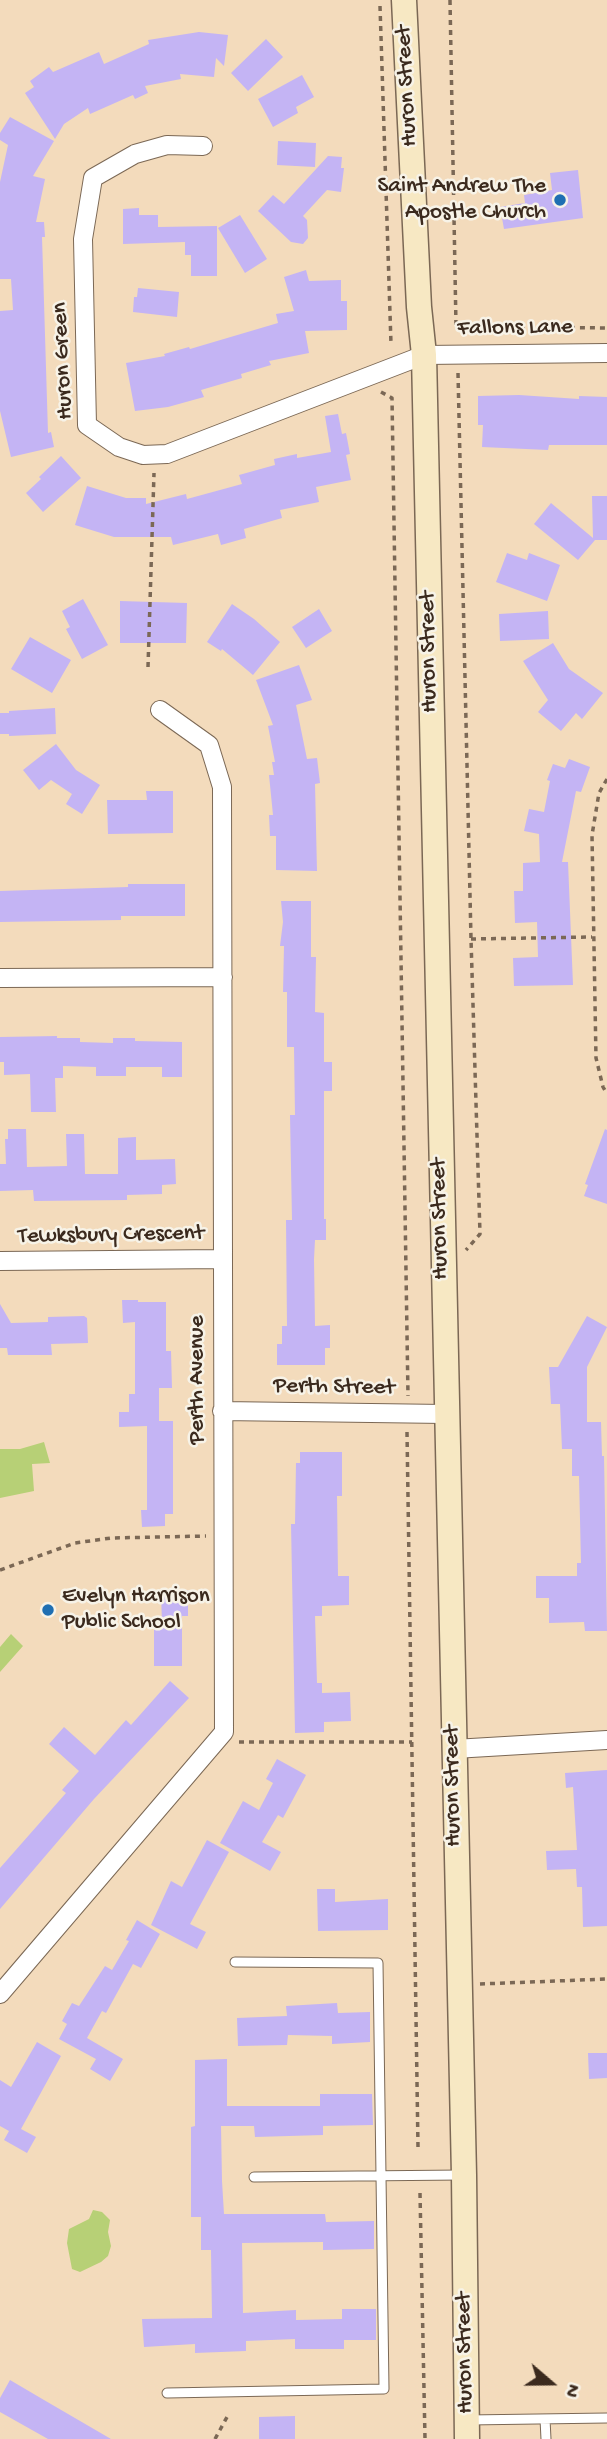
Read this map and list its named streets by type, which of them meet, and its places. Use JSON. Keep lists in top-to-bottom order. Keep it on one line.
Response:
{"streets":{"main road":["Huron Street"],"street":["Fallons Lane","Huron Green","Tewksbury Crescent","Perth Avenue","Perth Street"]},"crossings":[["Huron Street","Fallons Lane"],["Huron Street","Huron Green"],["Huron Street","Perth Street"],["Fallons Lane","Huron Green"],["Tewksbury Crescent","Perth Avenue"],["Perth Avenue","Perth Street"]],"places":["Saint Andrew The Apostle Church","Evelyn Harrison Public School"],"north":"right"}
